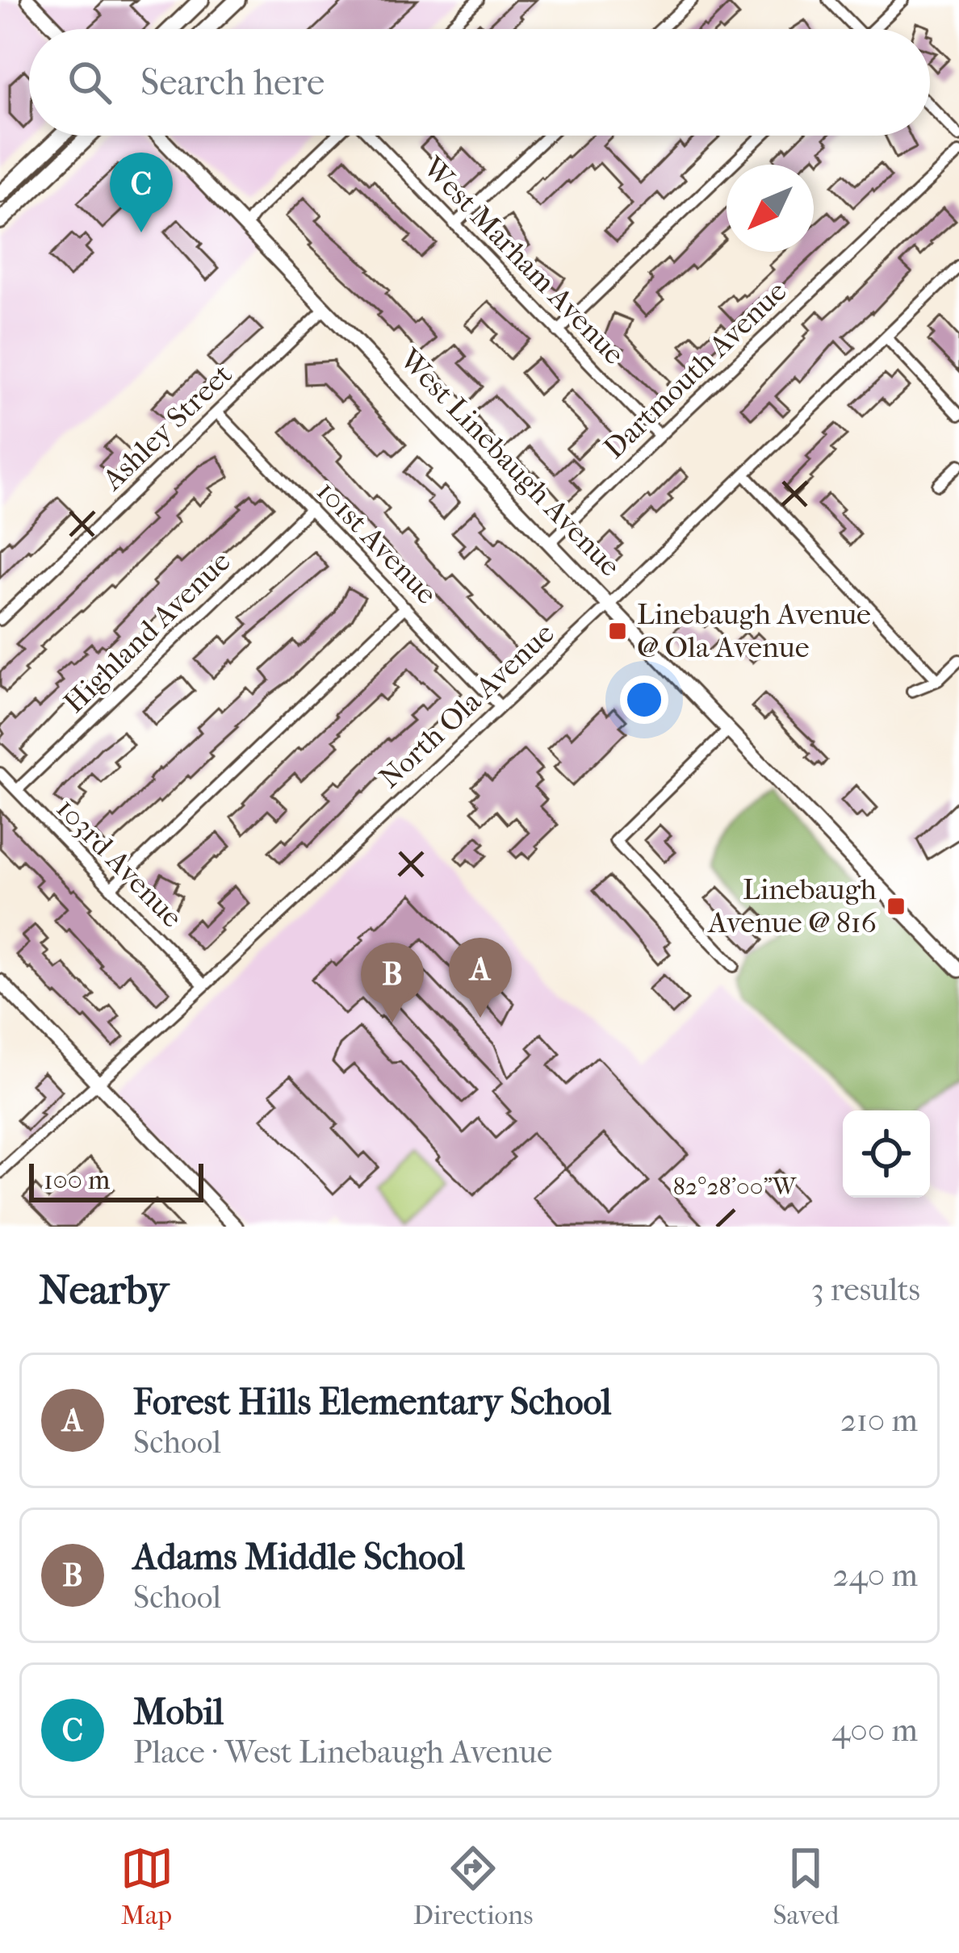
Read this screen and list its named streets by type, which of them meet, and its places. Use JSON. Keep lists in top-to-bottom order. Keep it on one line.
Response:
{"streets":{"street":["West Marham Avenue","Dartmouth Avenue","Ashley Street","West Linebaugh Avenue","101st Avenue","Highland Avenue","North Ola Avenue","103rd Avenue"]},"crossings":[["West Marham Avenue","Dartmouth Avenue"],["Dartmouth Avenue","West Linebaugh Avenue"],["Ashley Street","West Linebaugh Avenue"],["Ashley Street","101st Avenue"],["West Linebaugh Avenue","North Ola Avenue"],["101st Avenue","Highland Avenue"],["101st Avenue","North Ola Avenue"],["Highland Avenue","103rd Avenue"],["North Ola Avenue","103rd Avenue"]],"places":{"transit":["Linebaugh Avenue @ Ola Avenue","Linebaugh Avenue @ 816"]},"scale_bar":"100 m","north":"bottom left","page":{"search":"Search here","pins":["C","A","B"],"scale":"100 m","heading":["Nearby","3 results"],"list":[{"mark":"A","name":"Forest Hills Elementary School","note":"School","value":"210 m"},{"mark":"B","name":"Adams Middle School","note":"School","value":"240 m"},{"mark":"C","name":"Mobil","note":"Place · West Linebaugh Avenue","value":"400 m"}],"nav":["Map","Directions","Saved"]},"coordinates":["82°28'00\"W"]}
